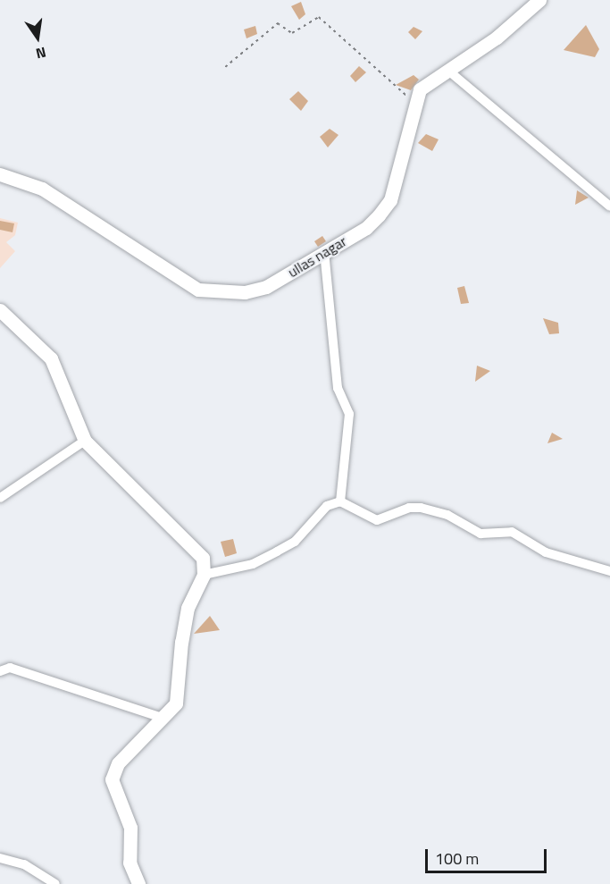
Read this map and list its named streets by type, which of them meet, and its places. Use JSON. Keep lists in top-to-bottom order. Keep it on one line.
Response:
{"streets":{"main road":["ullas nagar"]},"scale_bar":"100 m","north":"bottom"}
